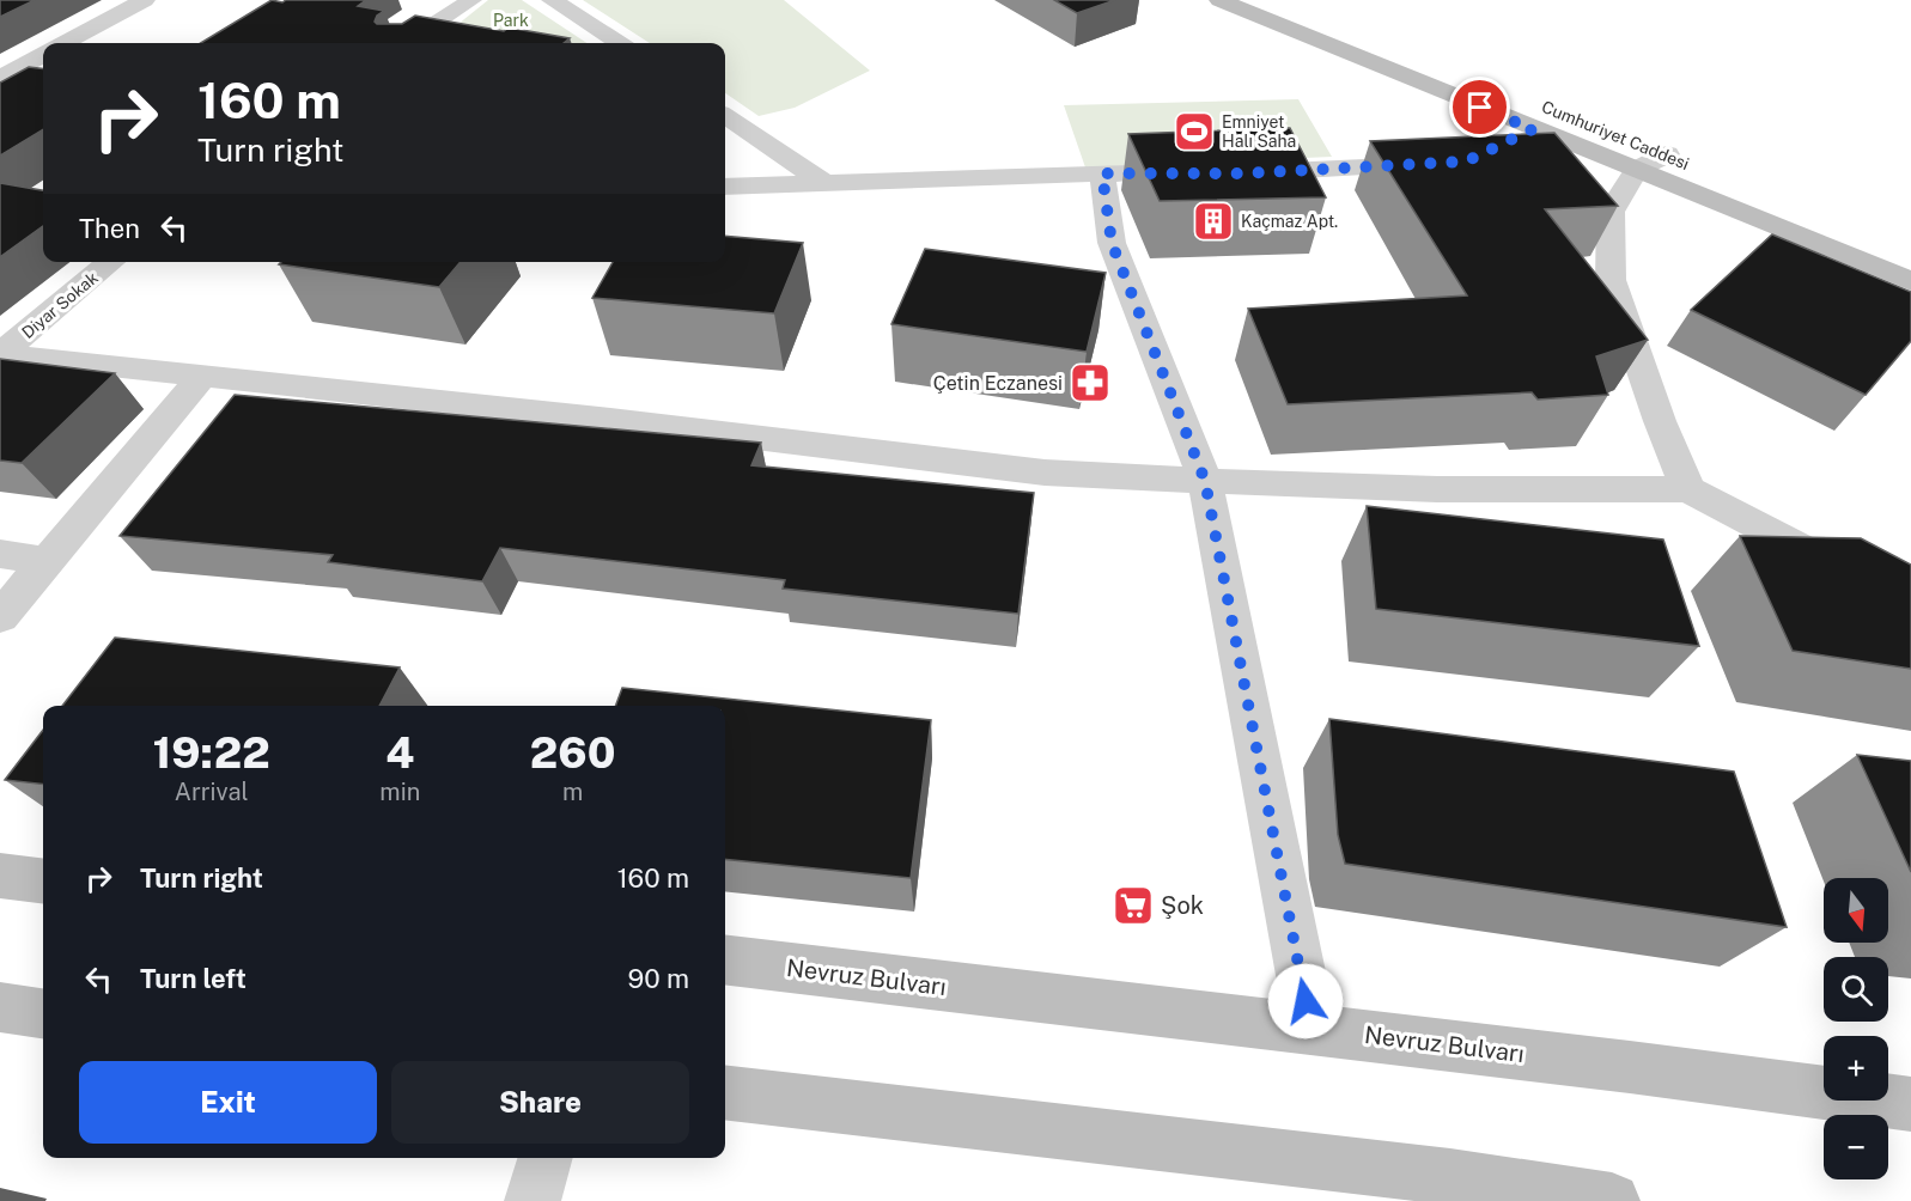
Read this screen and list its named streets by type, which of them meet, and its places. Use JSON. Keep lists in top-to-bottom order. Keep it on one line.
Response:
{"streets":{"main road":["Cumhuriyet Caddesi","Nevruz Bulvarı"],"street":["Diyar Sokak"]},"parks":["Park"],"places":{"sports":["Emniyet Halı Saha"],"building":["Kaçmaz Apt."],"pharmacy":["Çetin Eczanesi"],"supermarket":["Şok"]},"north":"bottom","page":{"turn":["160 m","Turn right"],"then":"Then","eta":["19:22","Arrival","4","min","260","m"],"list":[{"name":"Turn right","value":"160 m"},{"name":"Turn left","value":"90 m"}],"map_buttons":["+","−"],"buttons":["Exit","Share"]}}
